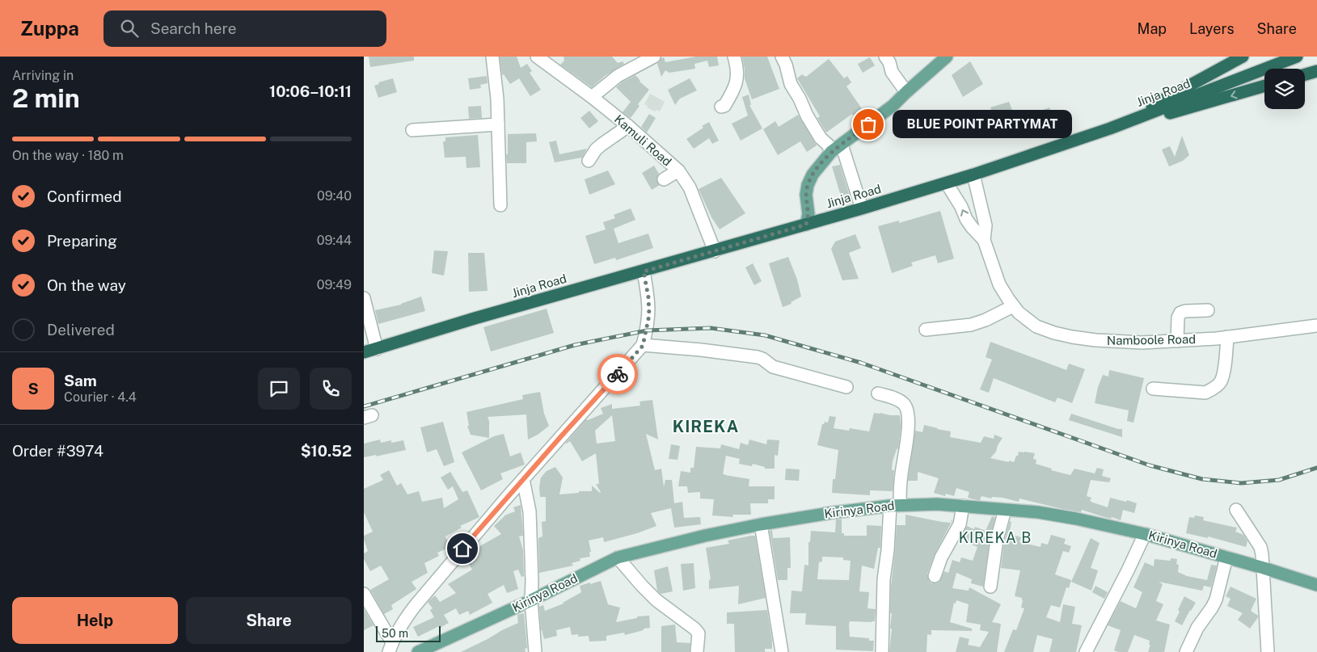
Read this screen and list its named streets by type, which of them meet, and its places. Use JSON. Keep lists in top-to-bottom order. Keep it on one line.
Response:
{"streets":{"highway":["Jinja Road"],"main road":["Kirinya Road"],"street":["Kamuli Road","Namboole Road"]},"crossings":[["Jinja Road","Kamuli Road"],["Jinja Road","Namboole Road"]],"districts":["KIREKA","KIREKA B"],"places":["BLUE POINT PARTYMAT"],"scale_bar":"50 m","page":{"header":"Zuppa","search":"Search here","nav":["Map","Layers","Share"],"heading":["2 min","Arriving in","10:06–10:11"],"panel":["Sam","Courier · 4.4","Order #3974","$10.52"],"bubble":"BLUE POINT PARTYMAT","bar":"On the way · 180 m","list":[["Confirmed","09:40"],["Preparing","09:44"],["On the way","09:49"],"Delivered"],"round":"S","buttons":["Help","Share"],"scale":"50 m"}}
